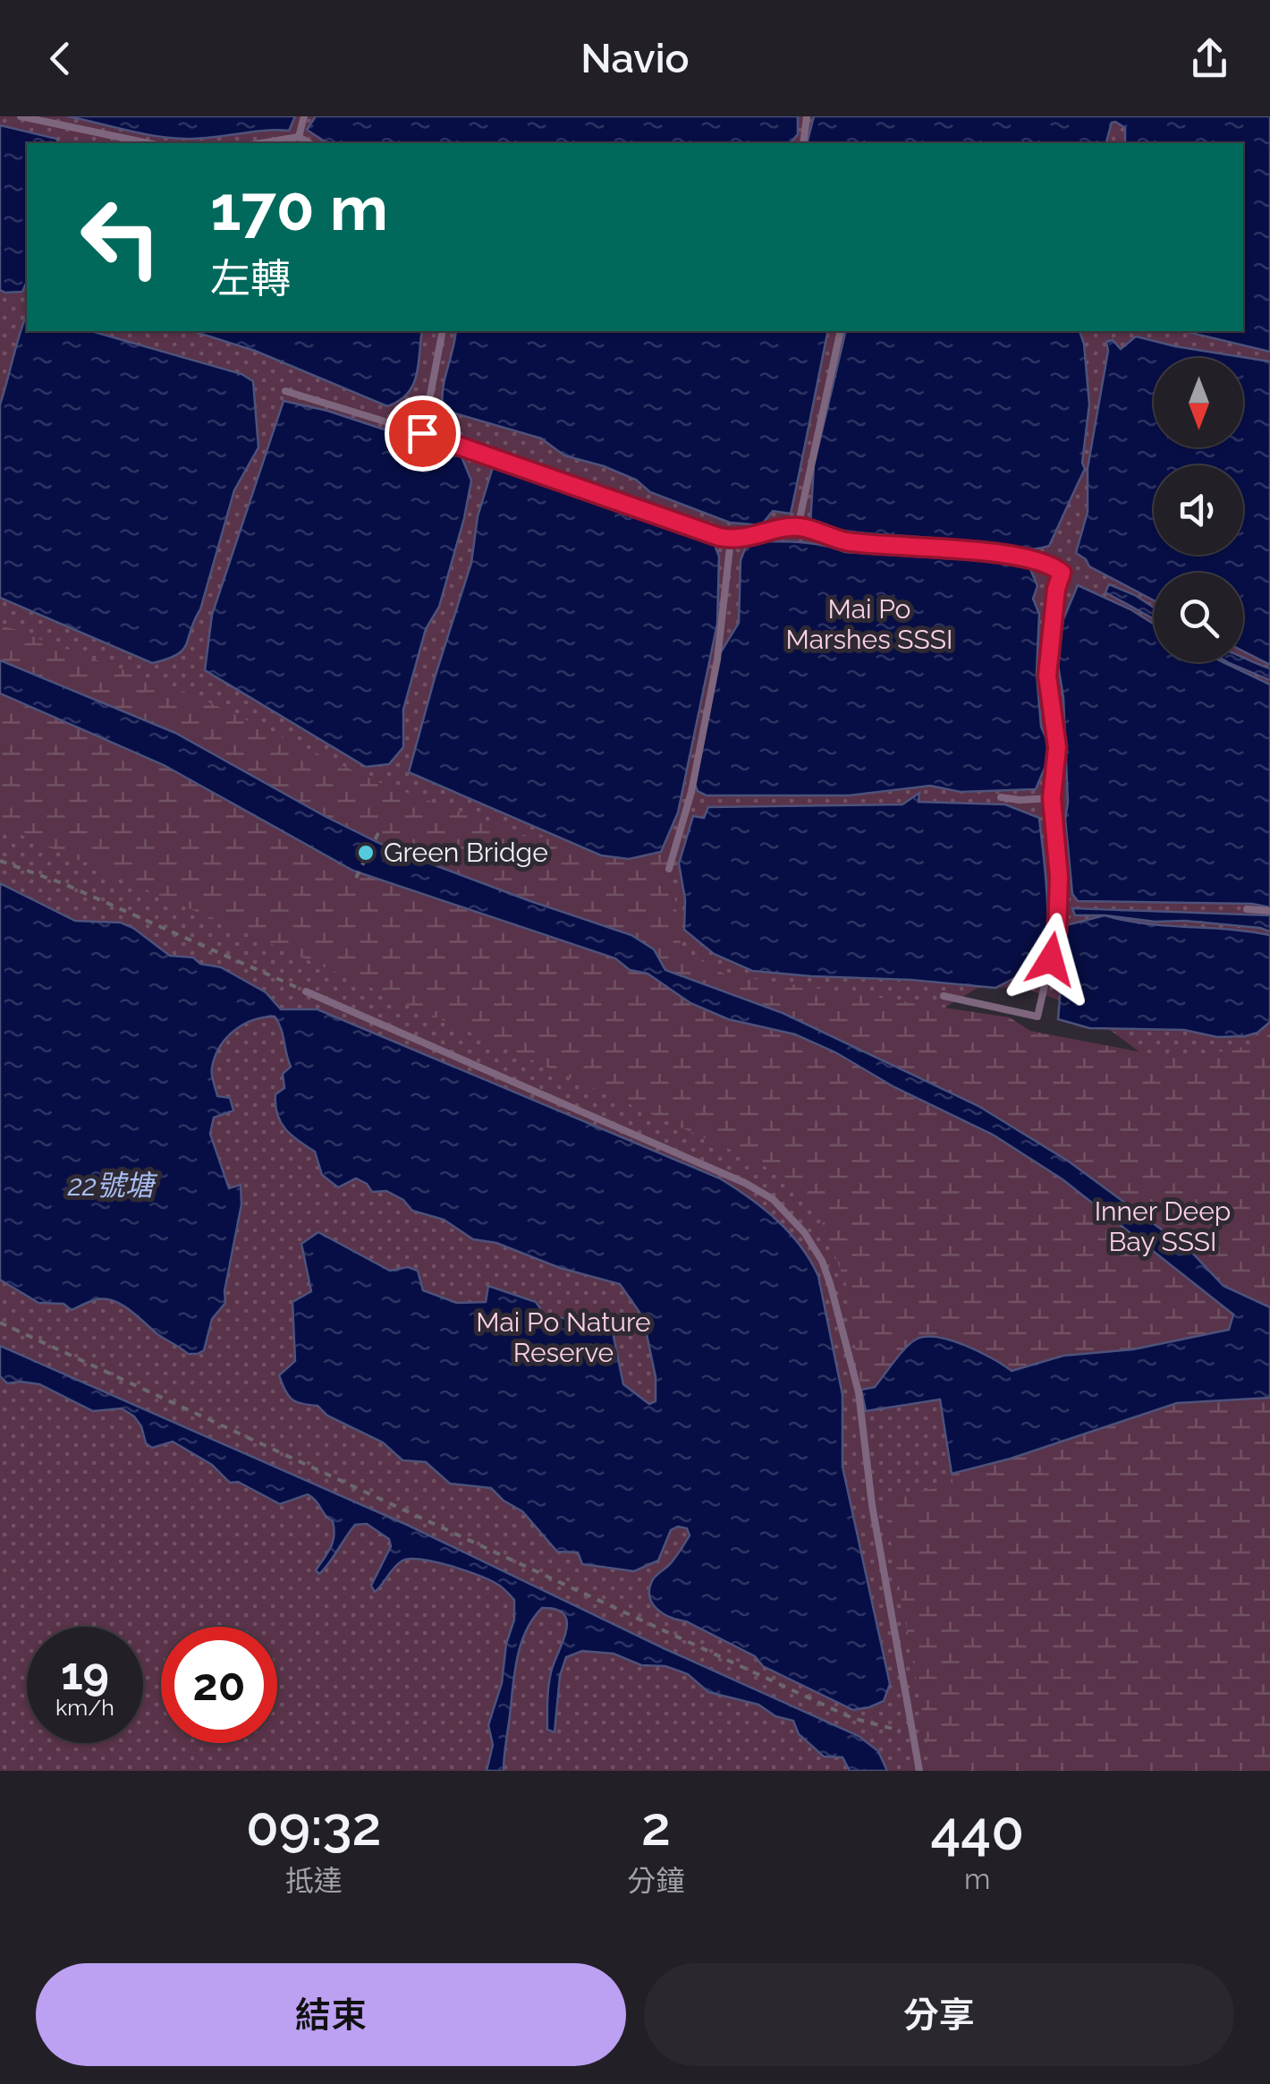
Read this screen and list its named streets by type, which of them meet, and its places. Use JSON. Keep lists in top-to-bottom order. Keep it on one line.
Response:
{"water":["22號塘"],"parks":["Mai Po Marshes SSSI","Inner Deep Bay SSSI","Mai Po Nature Reserve"],"places":["Green Bridge"],"north":"bottom","page":{"header":"Navio","turn":["170 m","左轉"],"speed":"19 km/h","limit":"20","eta":["09:32","抵達","2","分鐘","440","m"],"buttons":["結束","分享"]}}
